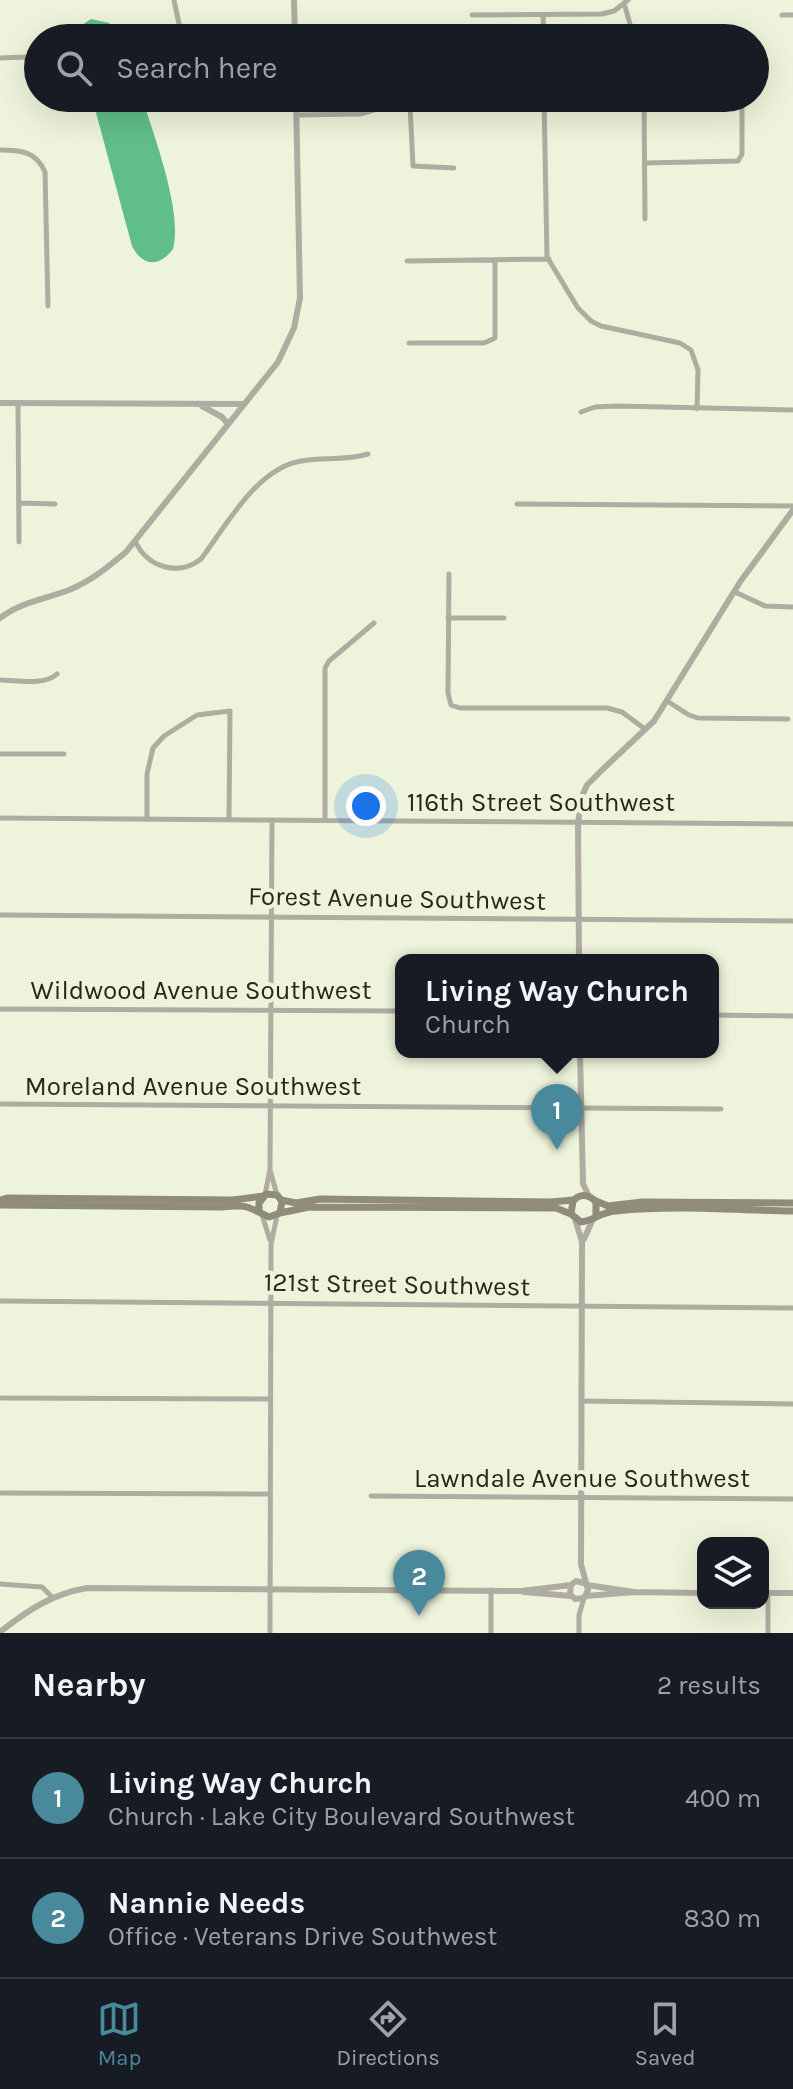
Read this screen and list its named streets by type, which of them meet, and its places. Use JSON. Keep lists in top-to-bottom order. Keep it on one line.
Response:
{"streets":{"street":["116th Street Southwest","Forest Avenue Southwest","Wildwood Avenue Southwest","Moreland Avenue Southwest","121st Street Southwest","Lawndale Avenue Southwest"]},"page":{"search":"Search here","popup":["Living Way Church","Church"],"pins":["1","2"],"heading":["Nearby","2 results"],"list":[{"mark":"1","name":"Living Way Church","note":"Church · Lake City Boulevard Southwest","value":"400 m"},{"mark":"2","name":"Nannie Needs","note":"Office · Veterans Drive Southwest","value":"830 m"}],"nav":["Map","Directions","Saved"]}}
